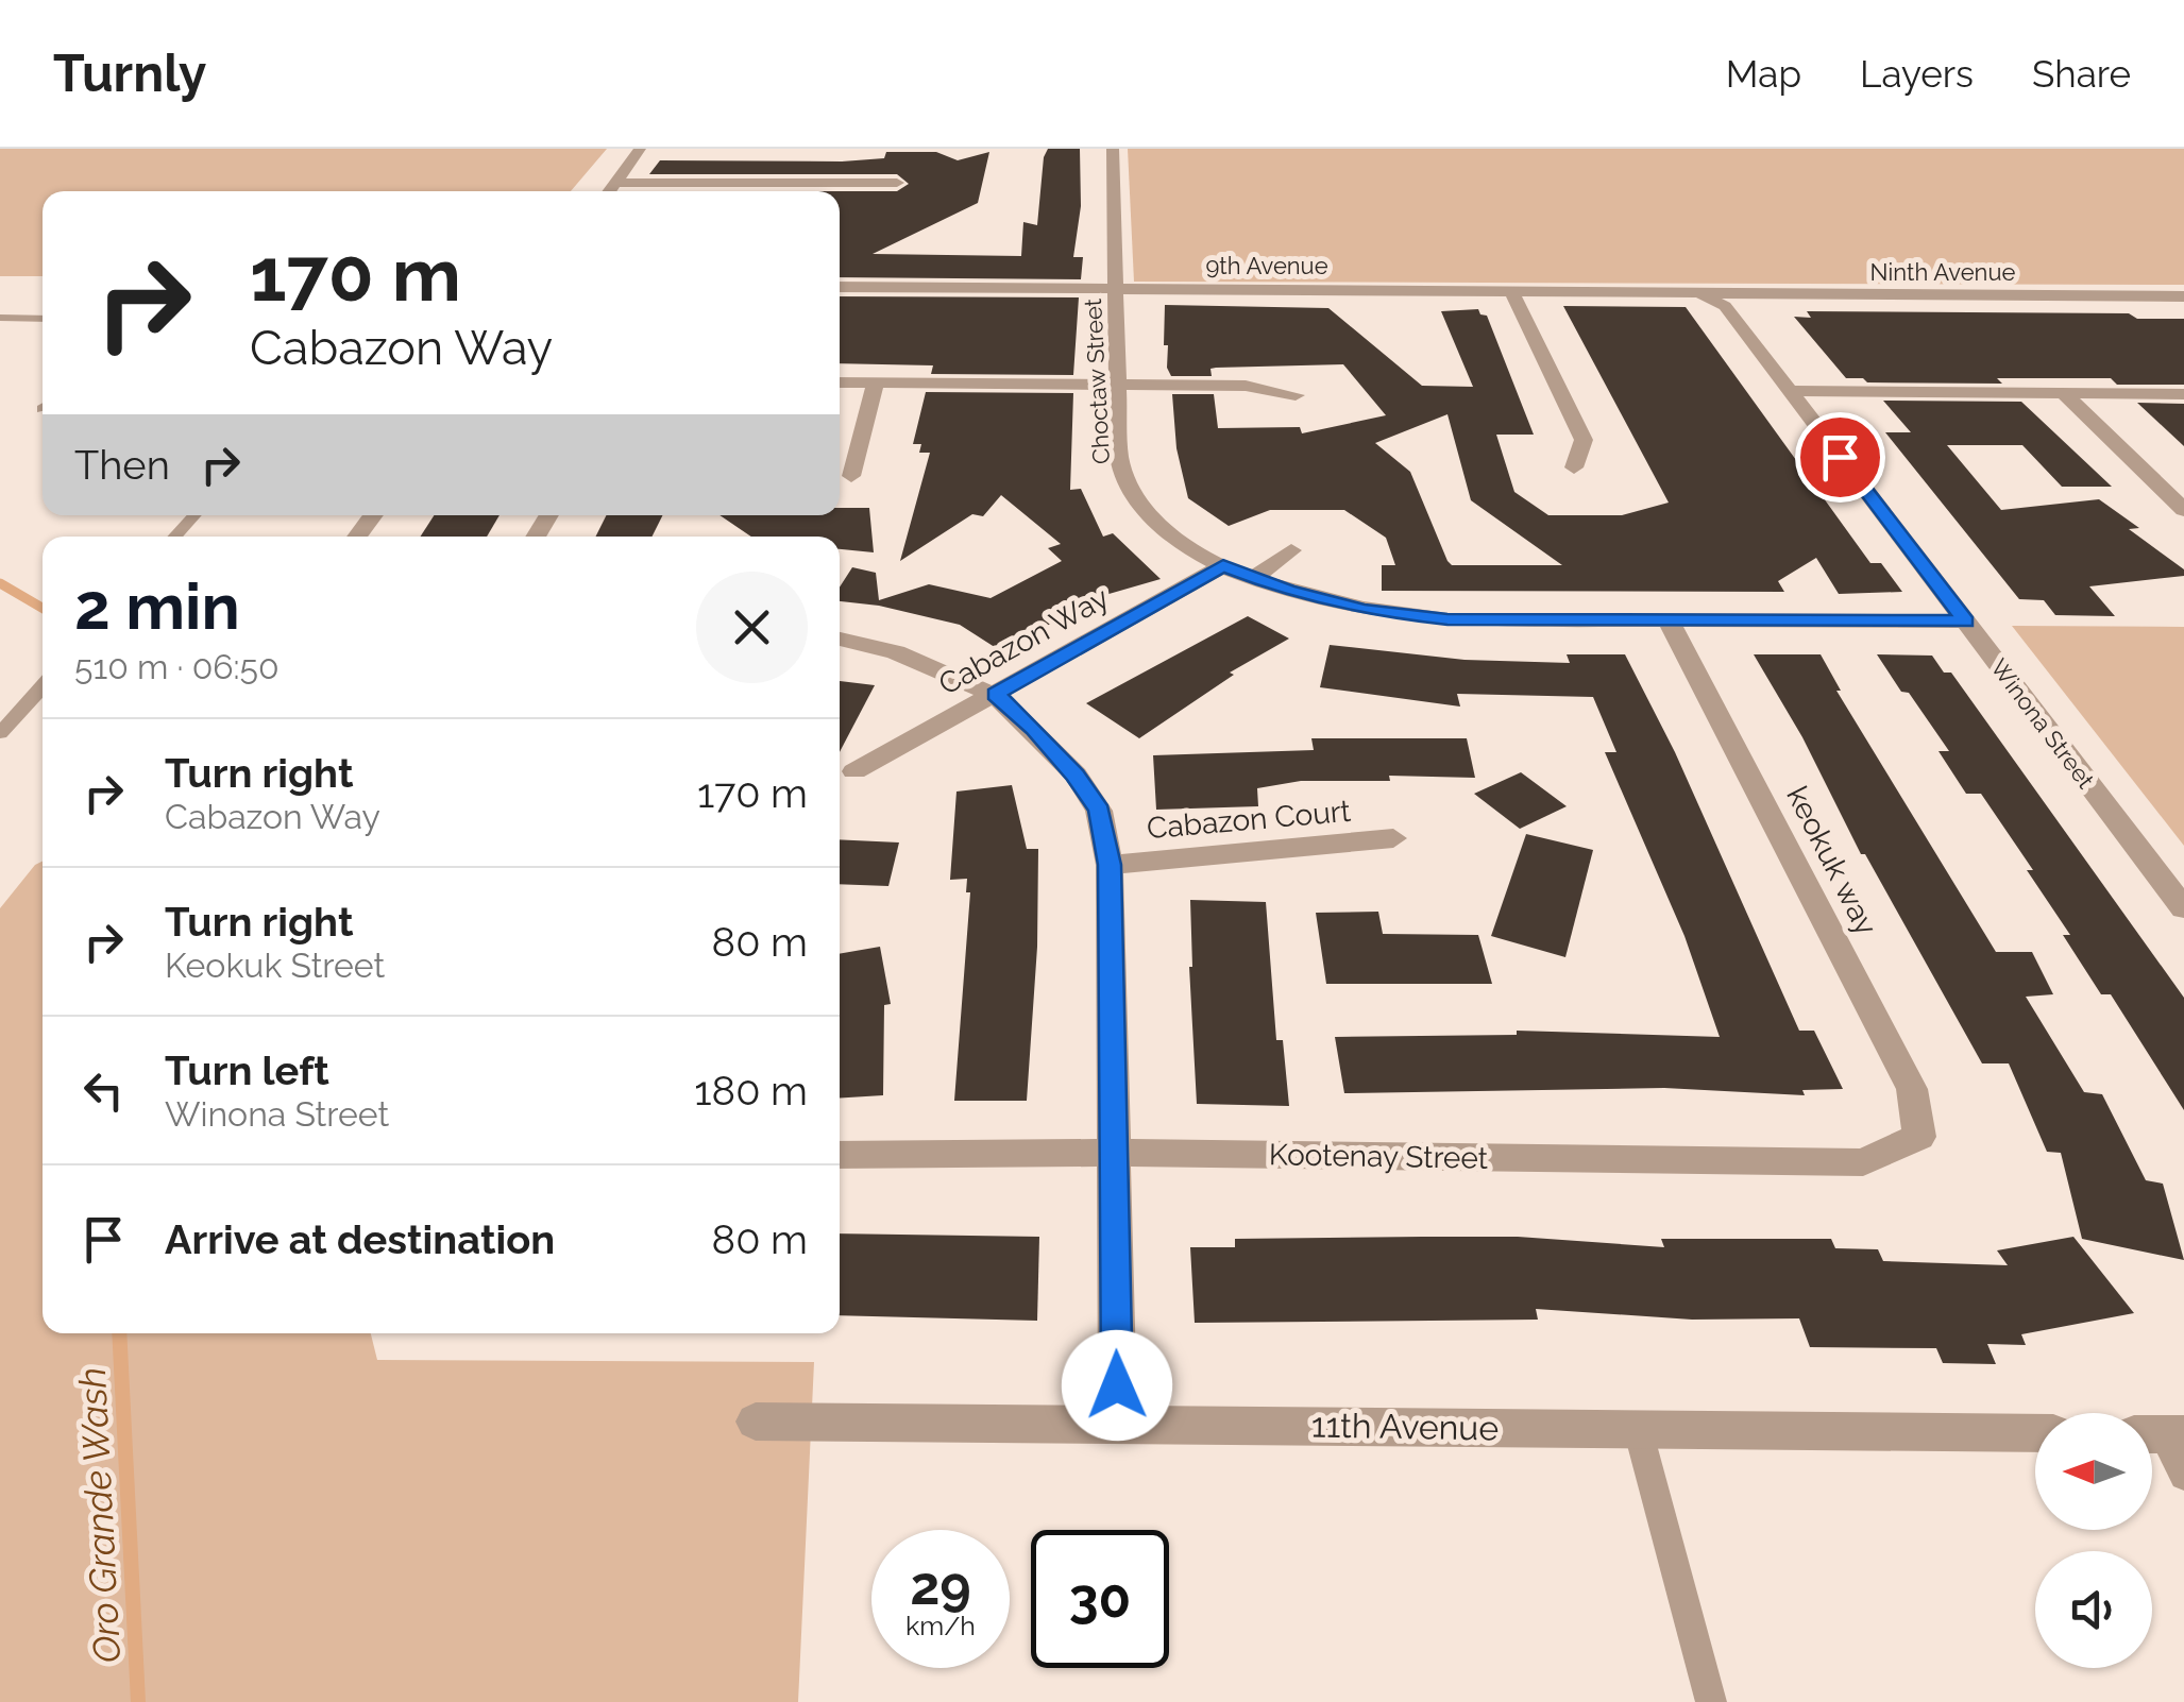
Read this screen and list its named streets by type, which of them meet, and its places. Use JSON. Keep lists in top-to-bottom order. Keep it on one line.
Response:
{"streets":{"street":["9th Avenue","Ninth Avenue","Choctaw Street","Cabazon Way","Winona Street","Cabazon Court","keokuk way","Kootenay Street","11th Avenue"]},"crossings":[["9th Avenue","Ninth Avenue"],["9th Avenue","Choctaw Street"],["9th Avenue","Winona Street"],["Ninth Avenue","Winona Street"],["Choctaw Street","Cabazon Way"],["Choctaw Street","Winona Street"],["Choctaw Street","keokuk way"],["keokuk way","Kootenay Street"]],"water":["Oro Grande Wash"],"north":"left","page":{"header":"Turnly","nav":["Map","Layers","Share"],"turn":["170 m","Cabazon Way"],"then":"Then","heading":["2 min","510 m · 06:50"],"list":[{"name":"Turn right","note":"Cabazon Way","value":"170 m"},{"name":"Turn right","note":"Keokuk Street","value":"80 m"},{"name":"Turn left","note":"Winona Street","value":"180 m"},{"name":"Arrive at destination","value":"80 m"}],"speed":"29 km/h","limit":"30"}}
